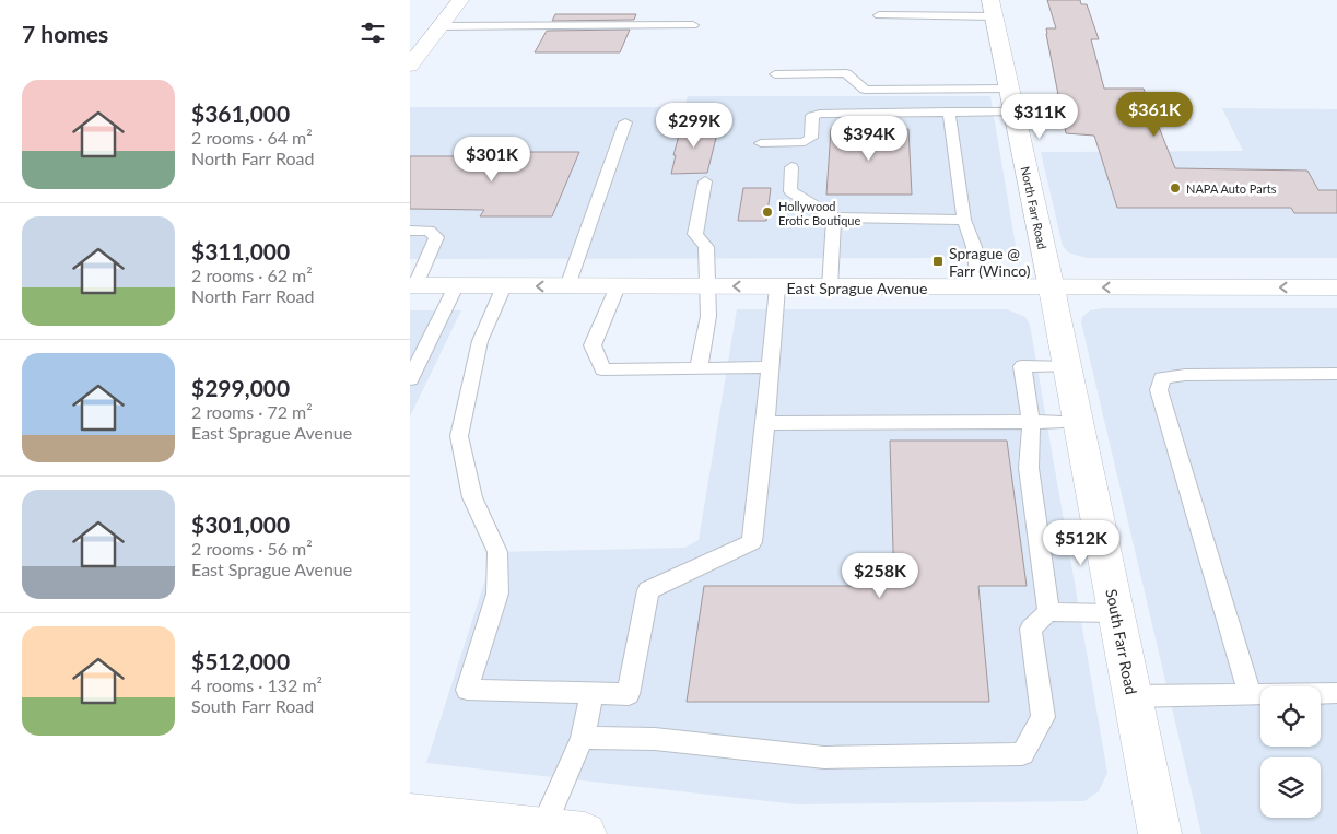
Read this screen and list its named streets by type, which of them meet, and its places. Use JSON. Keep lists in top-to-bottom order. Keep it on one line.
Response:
{"streets":{"street":["North Farr Road","East Sprague Avenue","South Farr Road"]},"crossings":[["North Farr Road","East Sprague Avenue"],["North Farr Road","South Farr Road"],["East Sprague Avenue","South Farr Road"]],"one_way":["East Sprague Avenue"],"places":{"other":["NAPA Auto Parts","Hollywood Erotic Boutique"],"transit":["Sprague @ Farr (Winco)"]},"page":{"heading":"7 homes","list":[{"name":"$361,000","note":"2 rooms · 64 m² · North Farr Road"},{"name":"$311,000","note":"2 rooms · 62 m² · North Farr Road"},{"name":"$299,000","note":"2 rooms · 72 m² · East Sprague Avenue"},{"name":"$301,000","note":"2 rooms · 56 m² · East Sprague Avenue"},{"name":"$512,000","note":"4 rooms · 132 m² · South Farr Road"}],"price":["$361K","$311K","$299K","$394K","$301K","$512K","$258K"]}}
